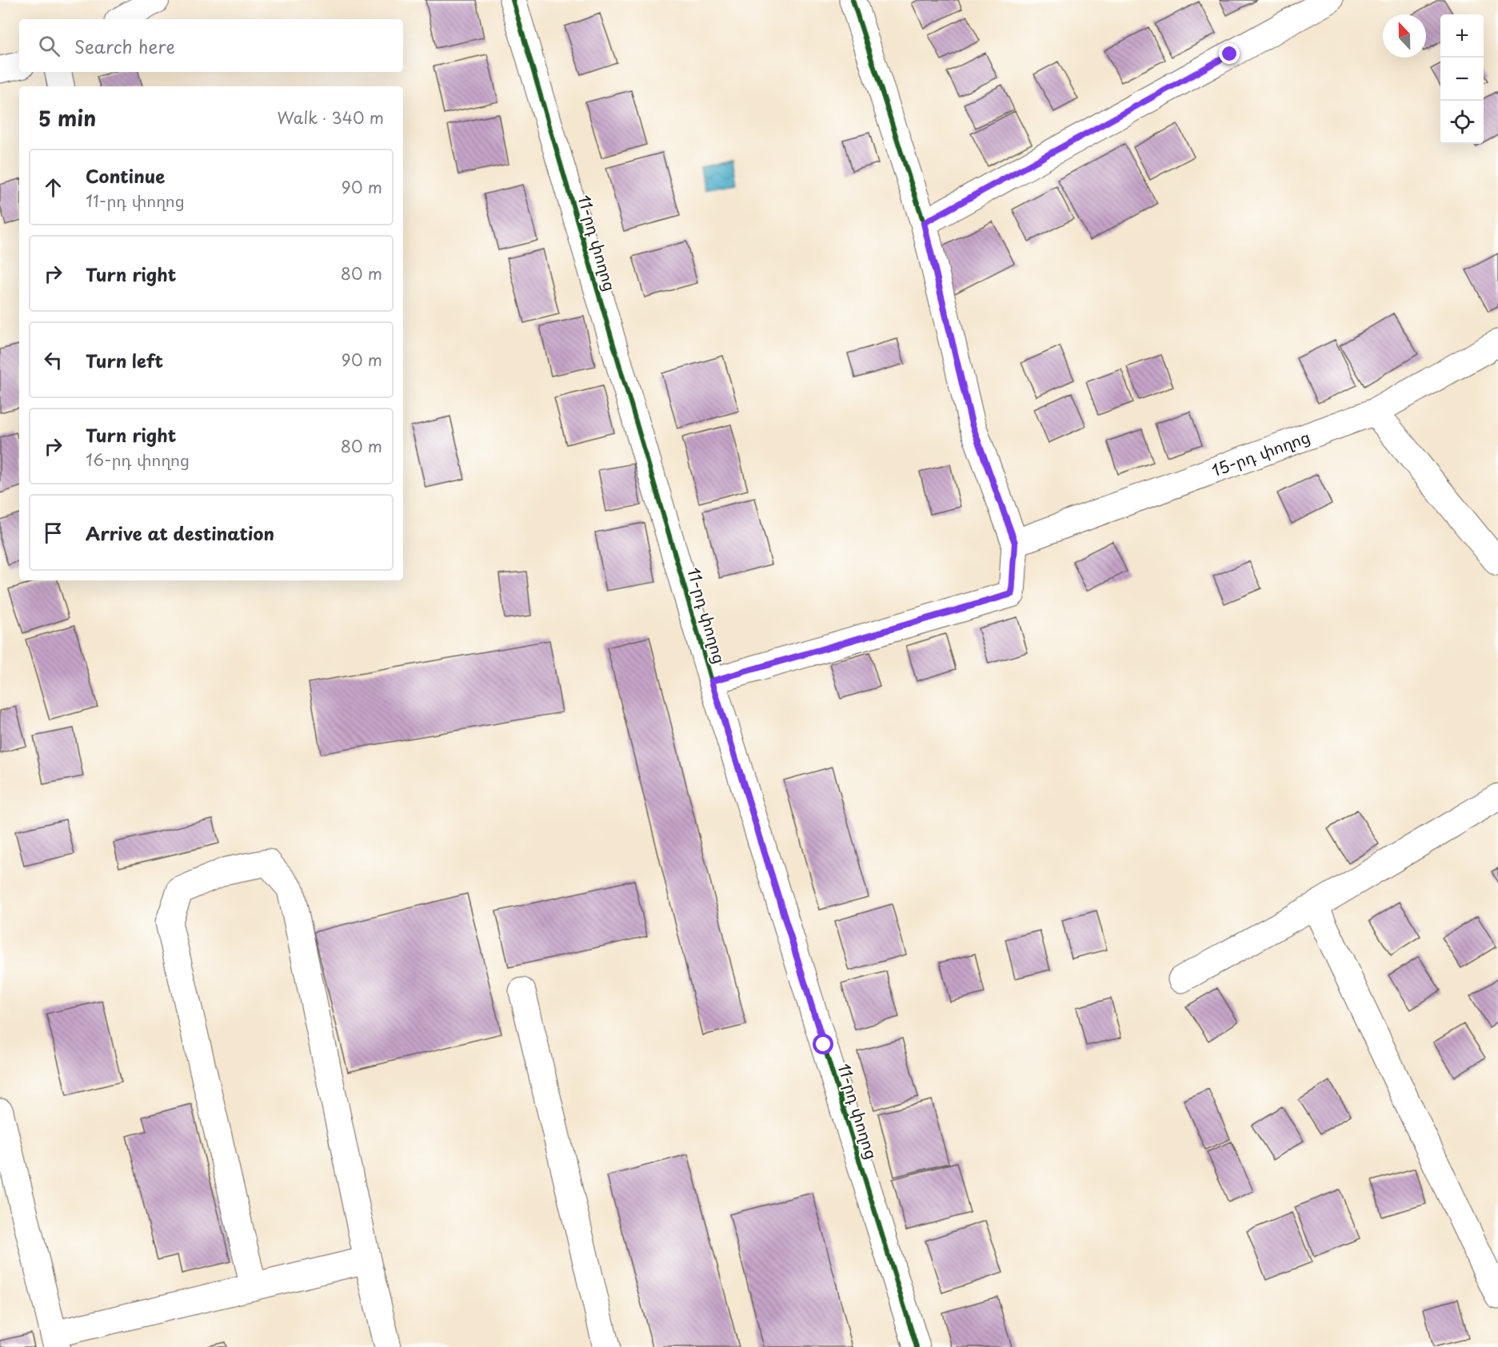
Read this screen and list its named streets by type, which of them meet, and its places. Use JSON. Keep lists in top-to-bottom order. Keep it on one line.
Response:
{"streets":{"street":["11-րդ փողոց","15-րդ փողոց"]},"north":"top","page":{"map_buttons":["+","−"],"search":"Search here","heading":["5 min","Walk · 340 m"],"list":[["Continue","11-րդ փողոց","90 m"],["Turn right","80 m"],["Turn left","90 m"],["Turn right","16-րդ փողոց","80 m"],"Arrive at destination"]}}
